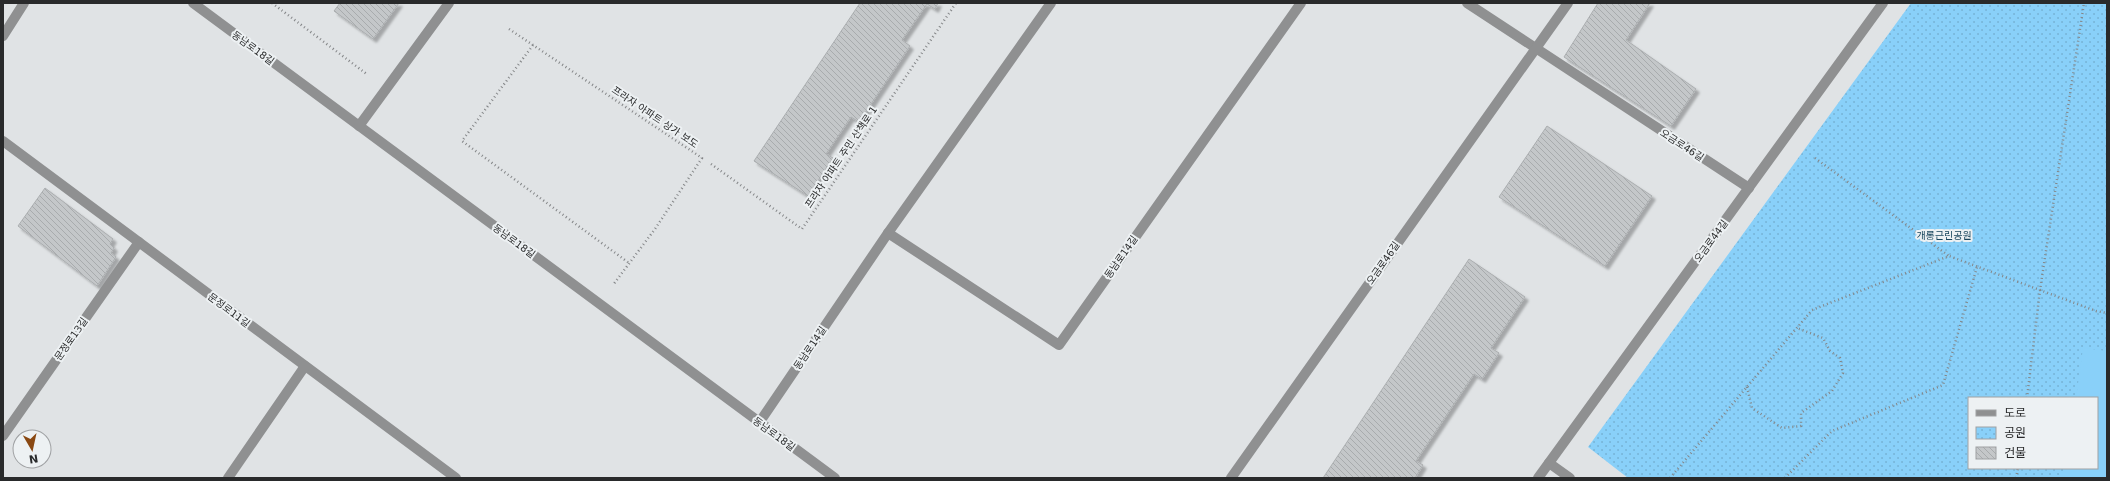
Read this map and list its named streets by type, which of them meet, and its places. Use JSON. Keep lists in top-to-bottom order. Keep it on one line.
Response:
{"streets":{"street":["동남로18길","오금로46길","오금로44길","동남로14길","문정로11길","문정로13길"],"path":["프라자 아파트 상가 보도","프라자 아파트 주민 산책로 1"]},"crossings":[["동남로18길","프라자 아파트 상가 보도"],["동남로18길","동남로14길"],["오금로46길","오금로44길"],["문정로11길","문정로13길"]],"parks":["개롱근린공원"],"legend":["도로","공원","건물"],"north":"bottom"}
